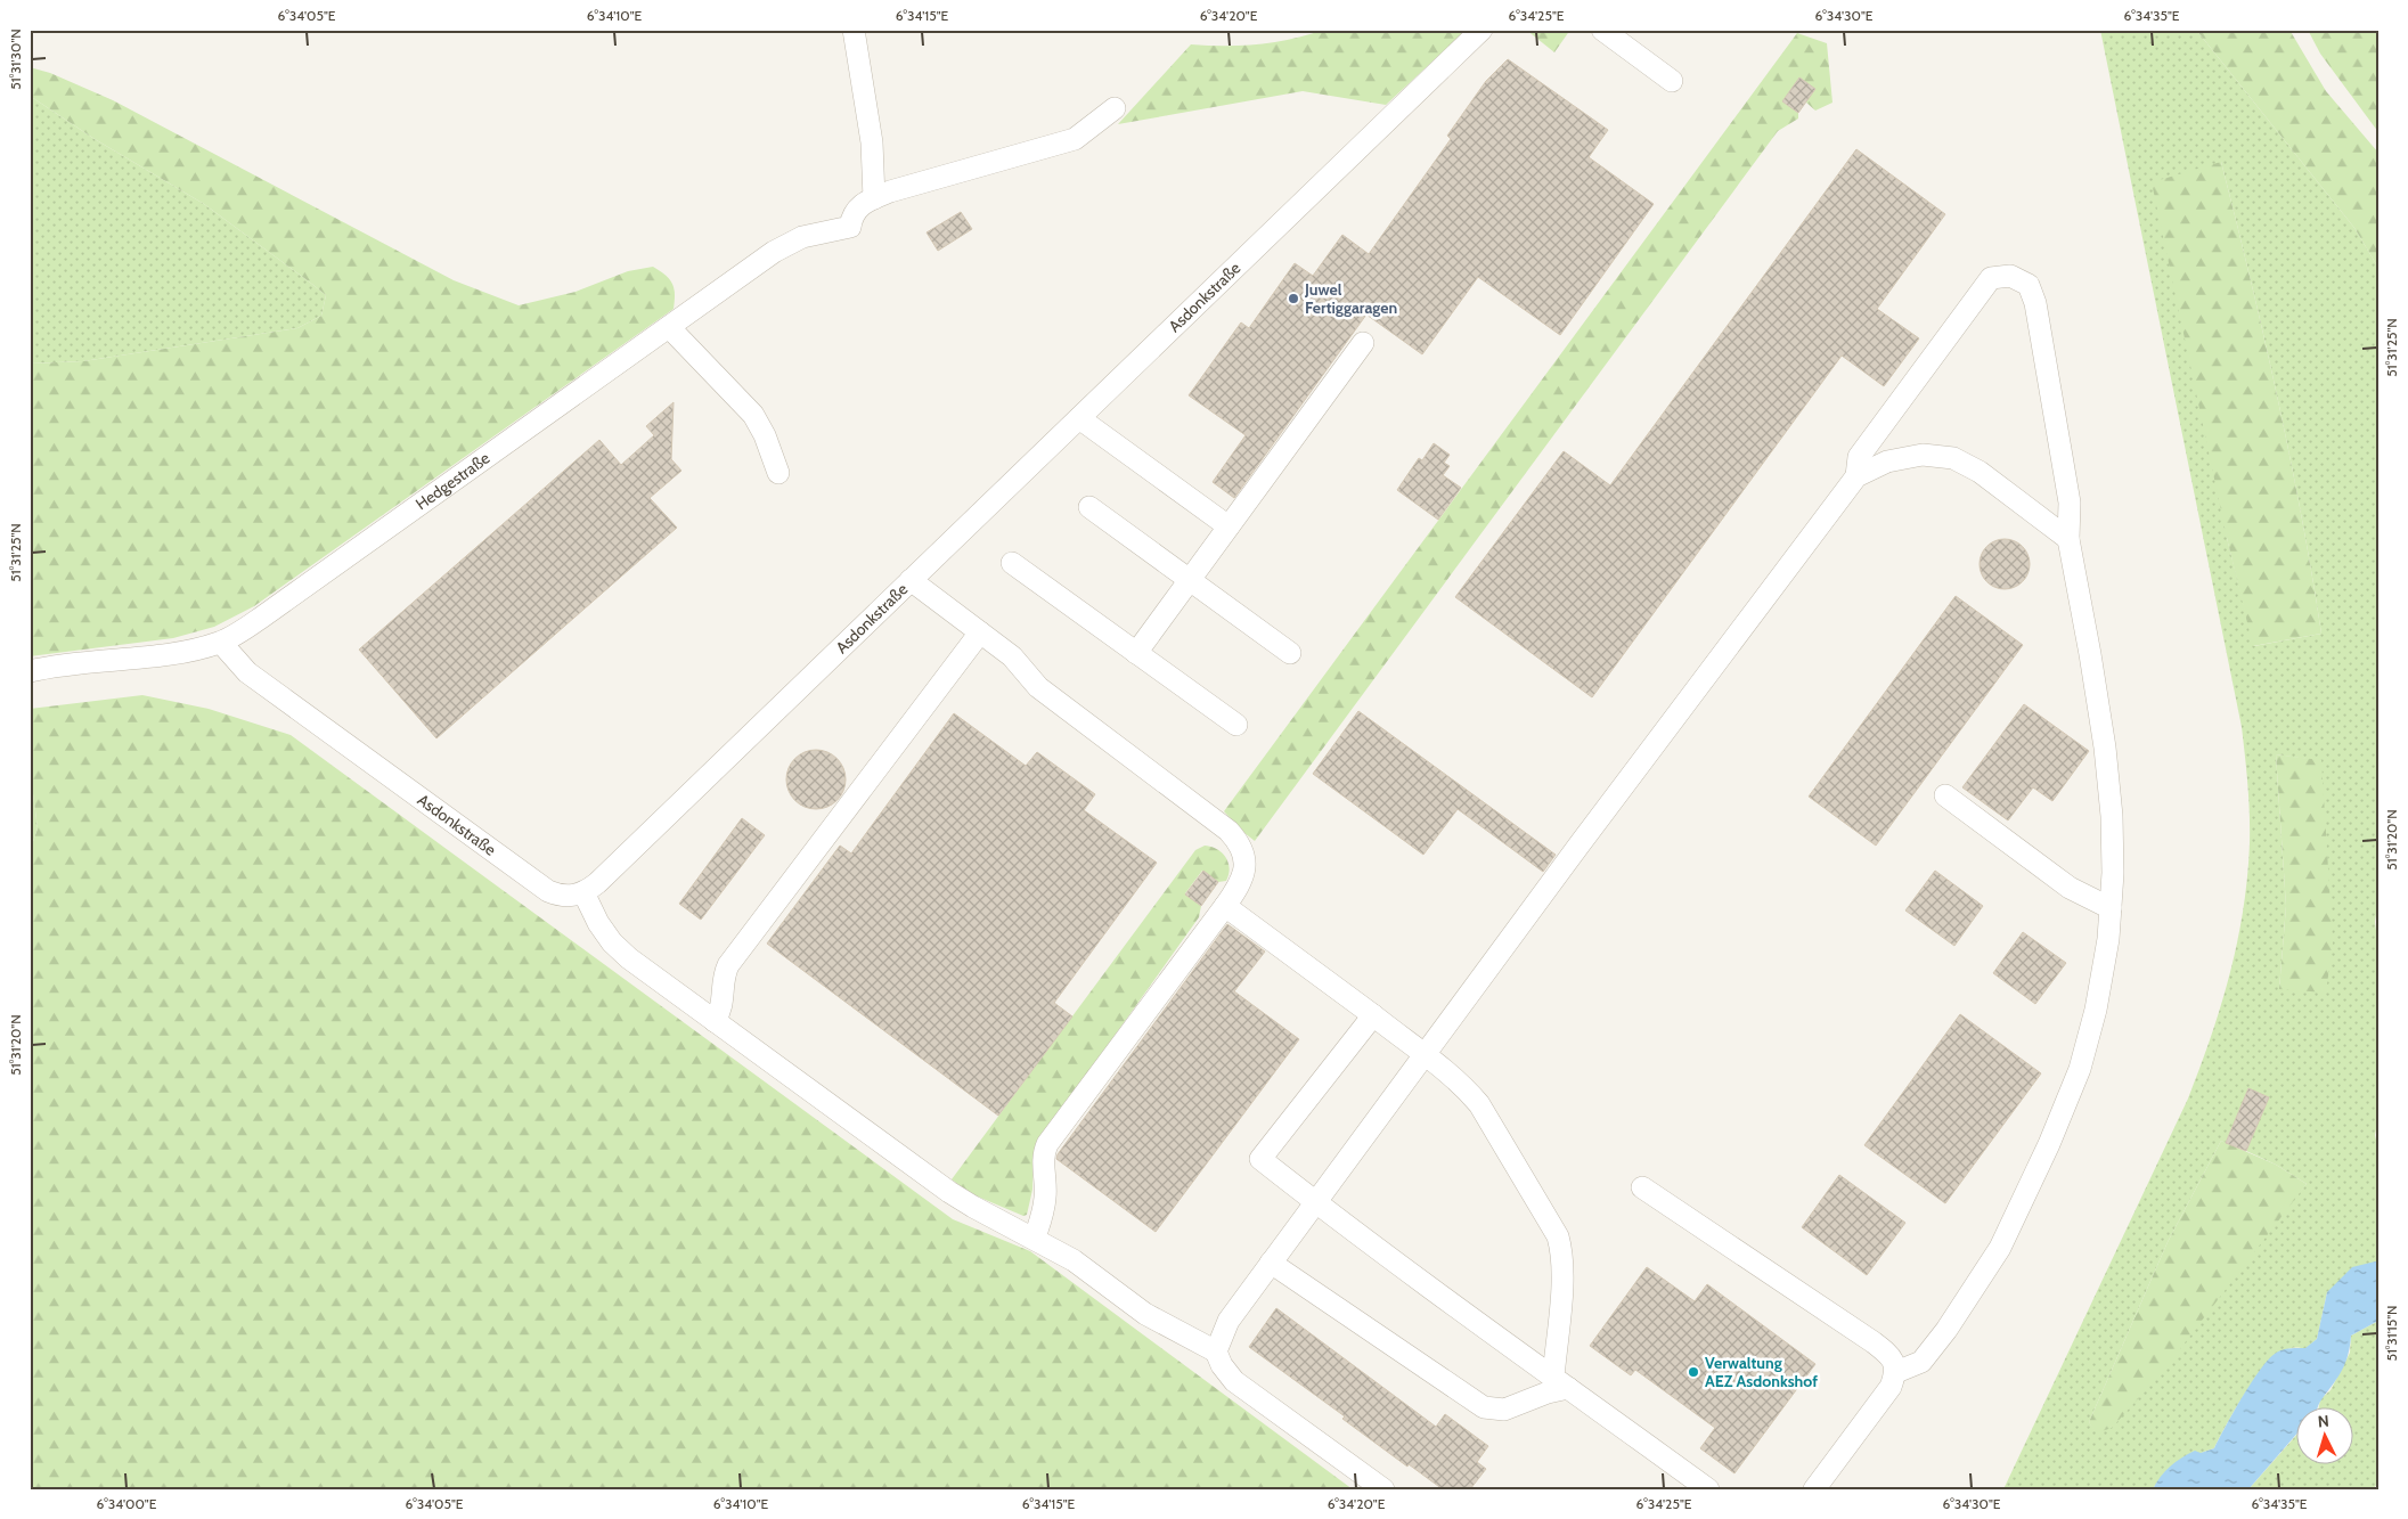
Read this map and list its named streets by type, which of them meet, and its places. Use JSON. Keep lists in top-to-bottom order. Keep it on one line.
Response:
{"streets":{"street":["Asdonkstraße","Hedgestraße"]},"crossings":[["Asdonkstraße","Hedgestraße"]],"places":["Juwel Fertiggaragen","Verwaltung AEZ Asdonkshof"],"north":"top","coordinates":["6°34'05\"E","6°34'10\"E","6°34'15\"E","6°34'20\"E","6°34'25\"E","6°34'30\"E","6°34'35\"E","51°31'30\"N","51°31'25\"N","51°31'20\"N","51°31'15\"N","6°34'00\"E"]}
